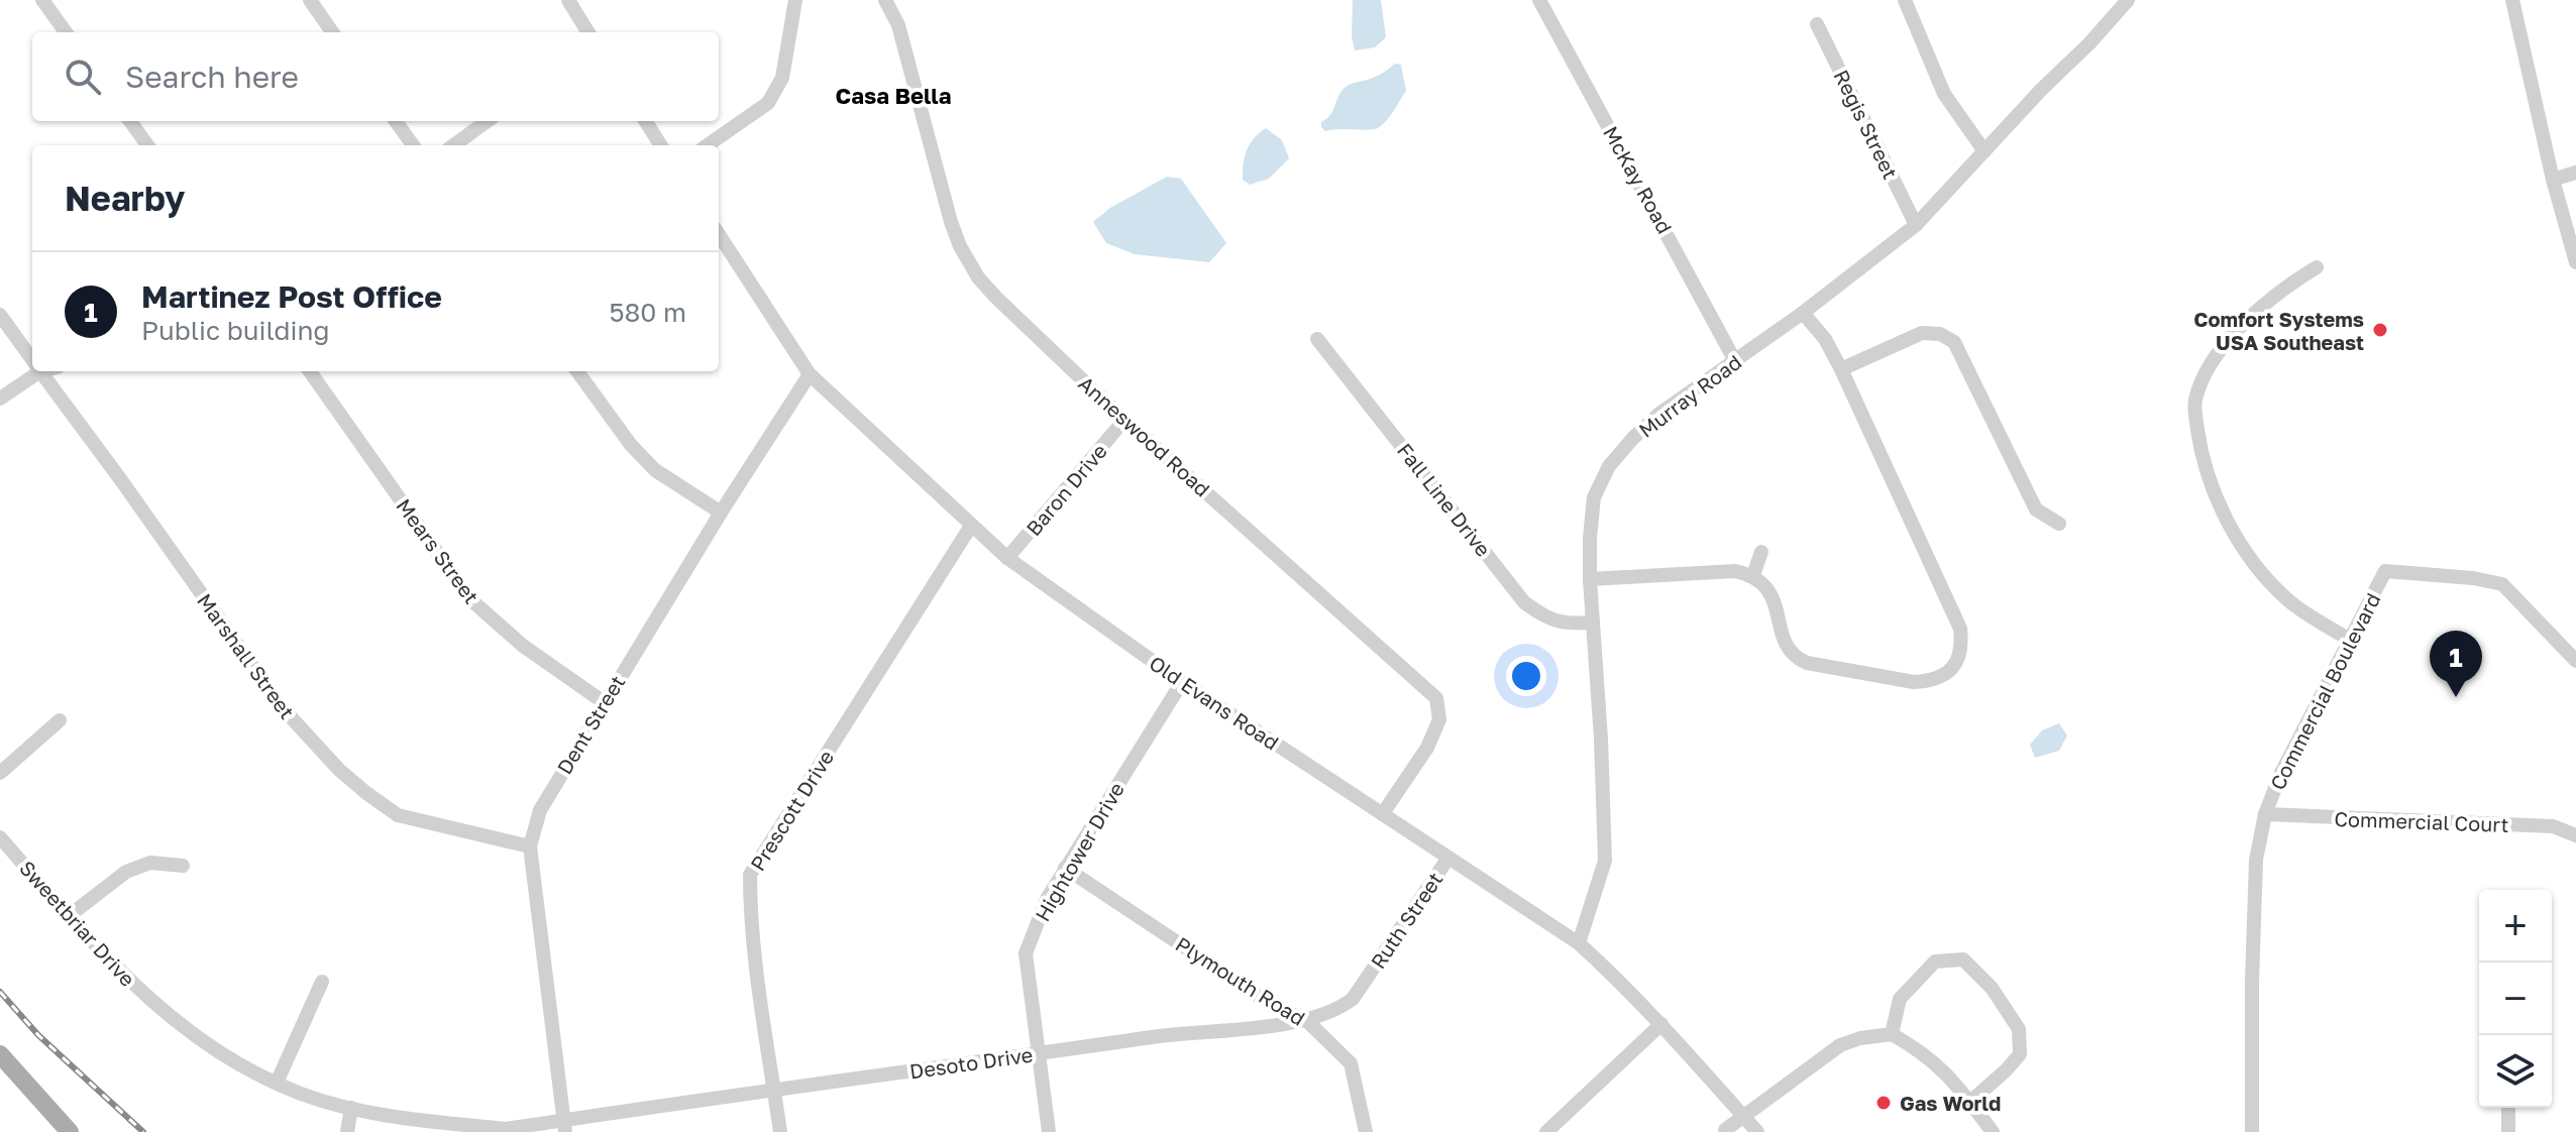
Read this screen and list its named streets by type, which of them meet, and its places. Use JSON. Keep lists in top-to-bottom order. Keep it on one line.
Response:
{"streets":{"street":["Regis Street","McKay Road","Murray Road","Anneswood Road","Baron Drive","Fall Line Drive","Mears Street","Marshall Street","Commercial Boulevard","Old Evans Road","Dent Street","Prescott Drive","Commercial Court","Hightower Drive","Ruth Street","Sweetbriar Drive","Plymouth Road","Desoto Drive"]},"crossings":[["Regis Street","Murray Road"],["McKay Road","Murray Road"],["Murray Road","Fall Line Drive"],["Murray Road","Old Evans Road"],["Anneswood Road","Baron Drive"],["Anneswood Road","Old Evans Road"],["Baron Drive","Old Evans Road"],["Mears Street","Dent Street"],["Marshall Street","Dent Street"],["Commercial Boulevard","Commercial Court"],["Old Evans Road","Dent Street"],["Old Evans Road","Prescott Drive"],["Old Evans Road","Hightower Drive"],["Old Evans Road","Ruth Street"],["Dent Street","Sweetbriar Drive"],["Dent Street","Desoto Drive"],["Prescott Drive","Desoto Drive"],["Hightower Drive","Plymouth Road"],["Hightower Drive","Desoto Drive"],["Ruth Street","Desoto Drive"],["Sweetbriar Drive","Desoto Drive"],["Plymouth Road","Desoto Drive"]],"districts":["Casa Bella"],"places":["Comfort Systems USA Southeast","Gas World"],"page":{"search":"Search here","heading":"Nearby","list":[{"mark":"1","name":"Martinez Post Office","note":"Public building","value":"580 m"}],"pins":"1","map_buttons":["+","−"]}}
